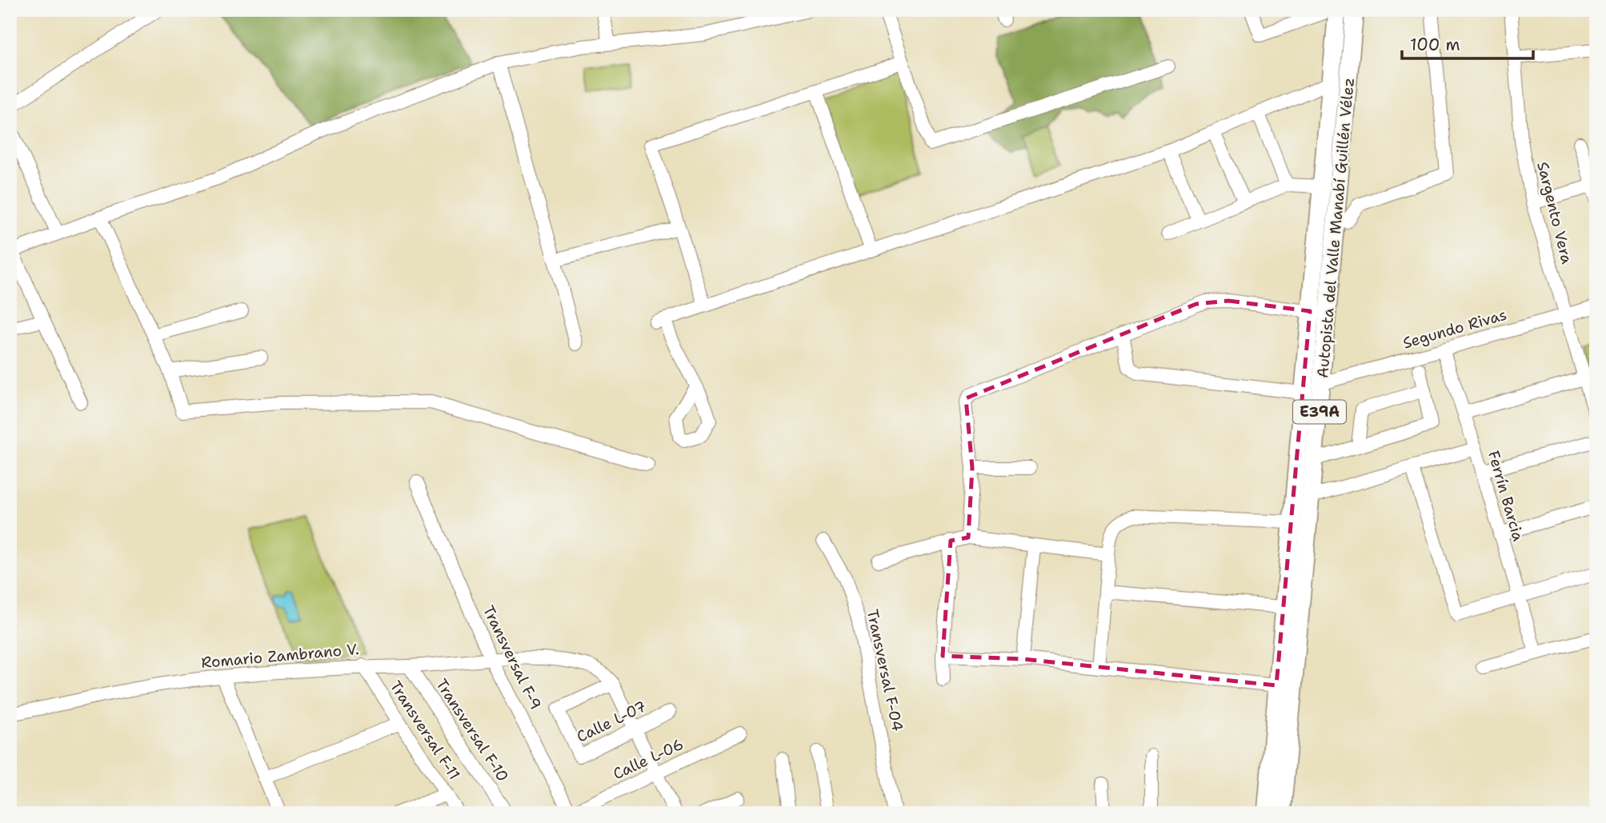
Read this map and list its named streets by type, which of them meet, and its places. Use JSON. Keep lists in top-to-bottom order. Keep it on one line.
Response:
{"streets":{"main road":["Autopista del Valle Manabí Guillén Vélez","E39A"],"street":["Sargento Vera","Segundo Rivas","Ferrín Barcia","Romario Zambrano V.","Transversal F-9","Transversal F-04","Calle L-07","Transversal F-11","Transversal F-10","Calle L-06"]},"crossings":[["Sargento Vera","Segundo Rivas"],["Autopista del Valle Manabí Guillén Vélez","Segundo Rivas"],["Segundo Rivas","Ferrín Barcia"],["Romario Zambrano V.","Transversal F-9"],["Romario Zambrano V.","Calle L-07"],["Romario Zambrano V.","Transversal F-11"],["Romario Zambrano V.","Transversal F-10"],["Transversal F-9","Calle L-06"]],"scale_bar":"100 m"}
